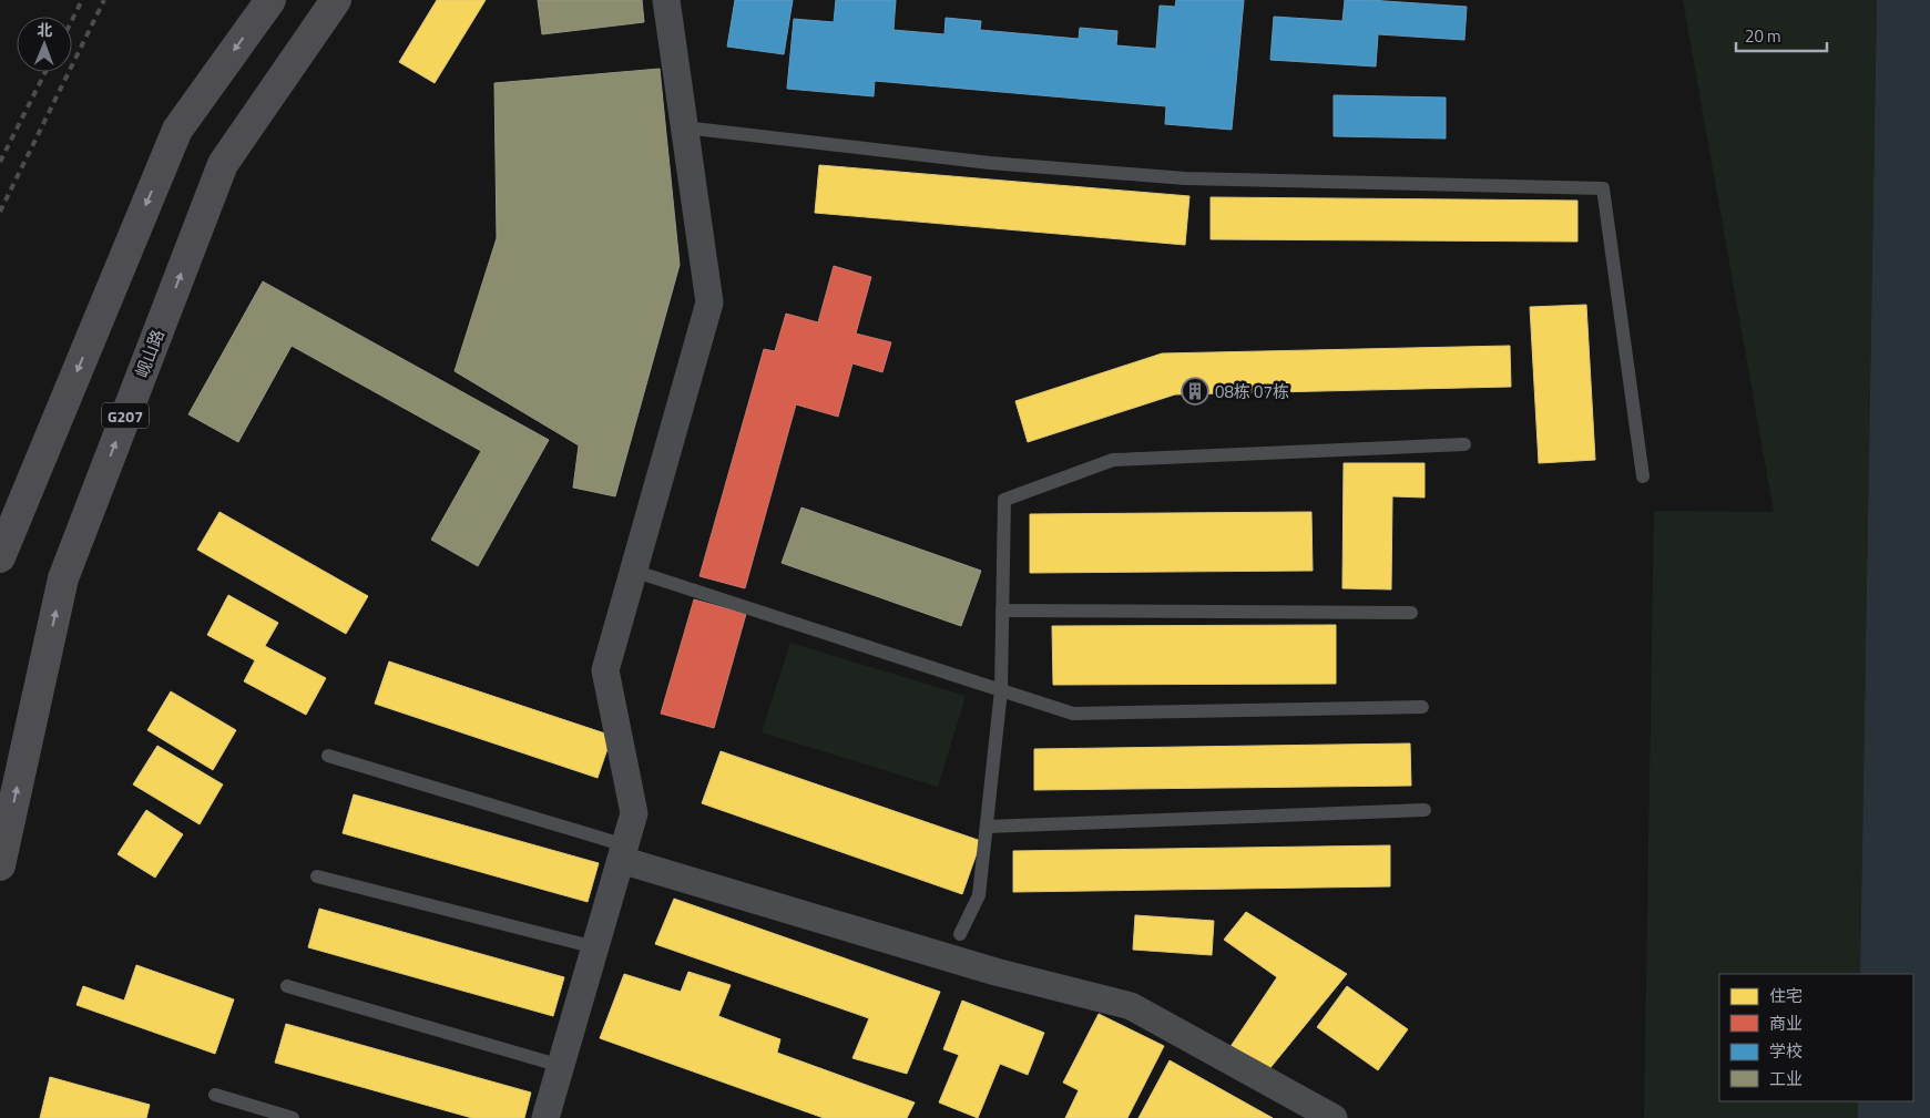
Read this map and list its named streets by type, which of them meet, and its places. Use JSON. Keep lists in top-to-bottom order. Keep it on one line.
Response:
{"streets":{"highway":["岘山路","G207"]},"places":{"building":["08栋 07栋"]},"legend":["住宅","商业","学校","工业"],"scale_bar":"20 m","north":"top"}
